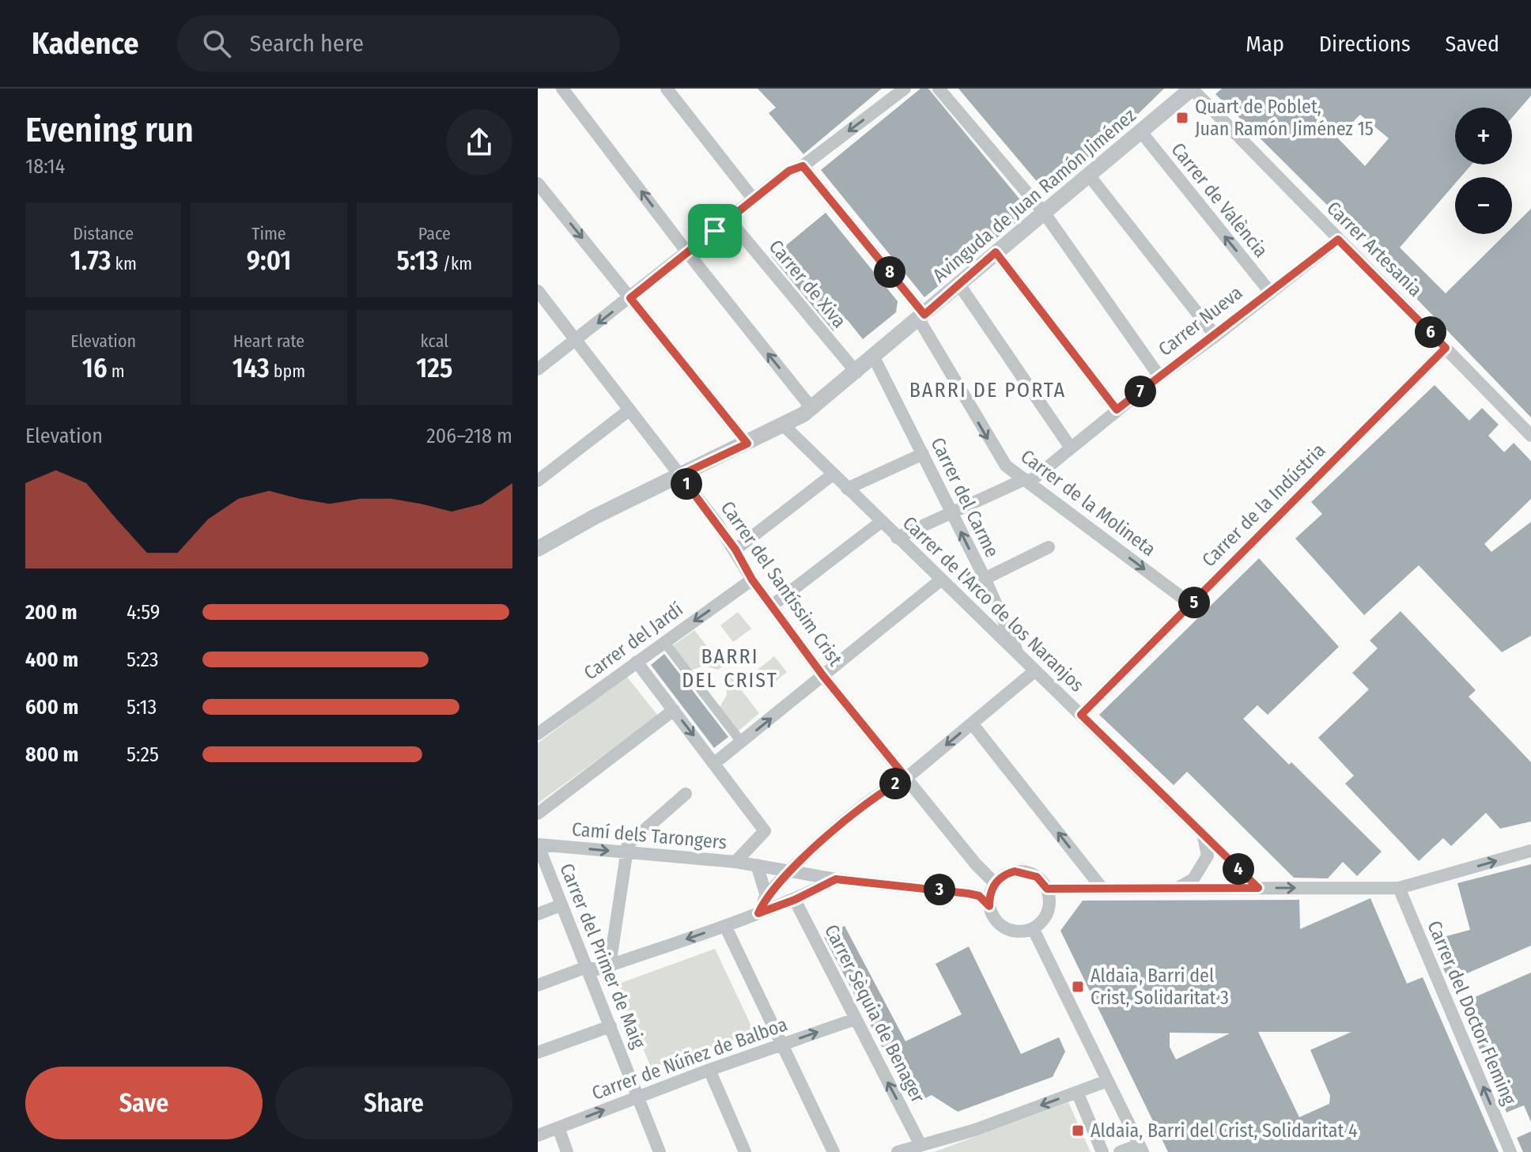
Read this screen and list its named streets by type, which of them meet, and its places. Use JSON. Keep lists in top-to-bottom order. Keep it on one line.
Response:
{"streets":{"street":["Avinguda de Juan Ramón Jiménez","Carrer de València","Carrer Artesania","Carrer de Xiva","Carrer Nueva","Carrer del Carme","Carrer de la Molineta","Carrer de la Indústria","Carrer del Santíssim Crist","Carrer de l'Arco de los Naranjos","Carrer del Jardí","Camí dels Tarongers","Carrer del Primer de Maig","Carrer del Doctor Fleming","Carrer Sèquia de Benager","Carrer de Núñez de Balboa"]},"crossings":[["Avinguda de Juan Ramón Jiménez","Carrer de València"],["Avinguda de Juan Ramón Jiménez","Carrer Artesania"],["Avinguda de Juan Ramón Jiménez","Carrer de Xiva"],["Avinguda de Juan Ramón Jiménez","Carrer del Carme"],["Avinguda de Juan Ramón Jiménez","Carrer de la Molineta"],["Avinguda de Juan Ramón Jiménez","Carrer del Santíssim Crist"],["Avinguda de Juan Ramón Jiménez","Carrer de l'Arco de los Naranjos"],["Carrer de València","Carrer Nueva"],["Carrer Artesania","Carrer Nueva"],["Carrer Artesania","Carrer de la Indústria"],["Carrer Nueva","Carrer del Carme"],["Carrer Nueva","Carrer de la Molineta"],["Carrer Nueva","Carrer de l'Arco de los Naranjos"],["Carrer del Carme","Carrer de l'Arco de los Naranjos"],["Carrer de la Molineta","Carrer de la Indústria"],["Carrer de la Indústria","Carrer de l'Arco de los Naranjos"],["Carrer del Santíssim Crist","Carrer del Jardí"],["Carrer del Santíssim Crist","Camí dels Tarongers"],["Camí dels Tarongers","Carrer del Primer de Maig"],["Carrer del Primer de Maig","Carrer de Núñez de Balboa"],["Carrer Sèquia de Benager","Carrer de Núñez de Balboa"]],"one_way":["Carrer del Jardí","Carrer del Doctor Fleming"],"districts":["BARRI DE PORTA","BARRI DEL CRIST"],"places":{"transit":["Quart de Poblet, Juan Ramón Jiménez 15","Aldaia, Barri del Crist, Solidaritat 3","Aldaia, Barri del Crist, Solidaritat 4"]},"page":{"header":"Kadence","search":"Search here","nav":["Map","Directions","Saved"],"heading":["Evening run","18:14"],"map_buttons":["+","−"],"stats":[["Distance","1.73 km"],["Time","9:01"],["Pace","5:13 /km"],["Elevation","16 m"],["Heart rate","143 bpm"],["kcal","125"]],"pins":["8","6","7","1","5","2","4","3"],"chart":["Elevation","206–218 m"],"list":[{"name":"200 m","note":"4:59"},{"name":"400 m","note":"5:23"},{"name":"600 m","note":"5:13"},{"name":"800 m","note":"5:25"}],"buttons":["Save","Share"]}}
